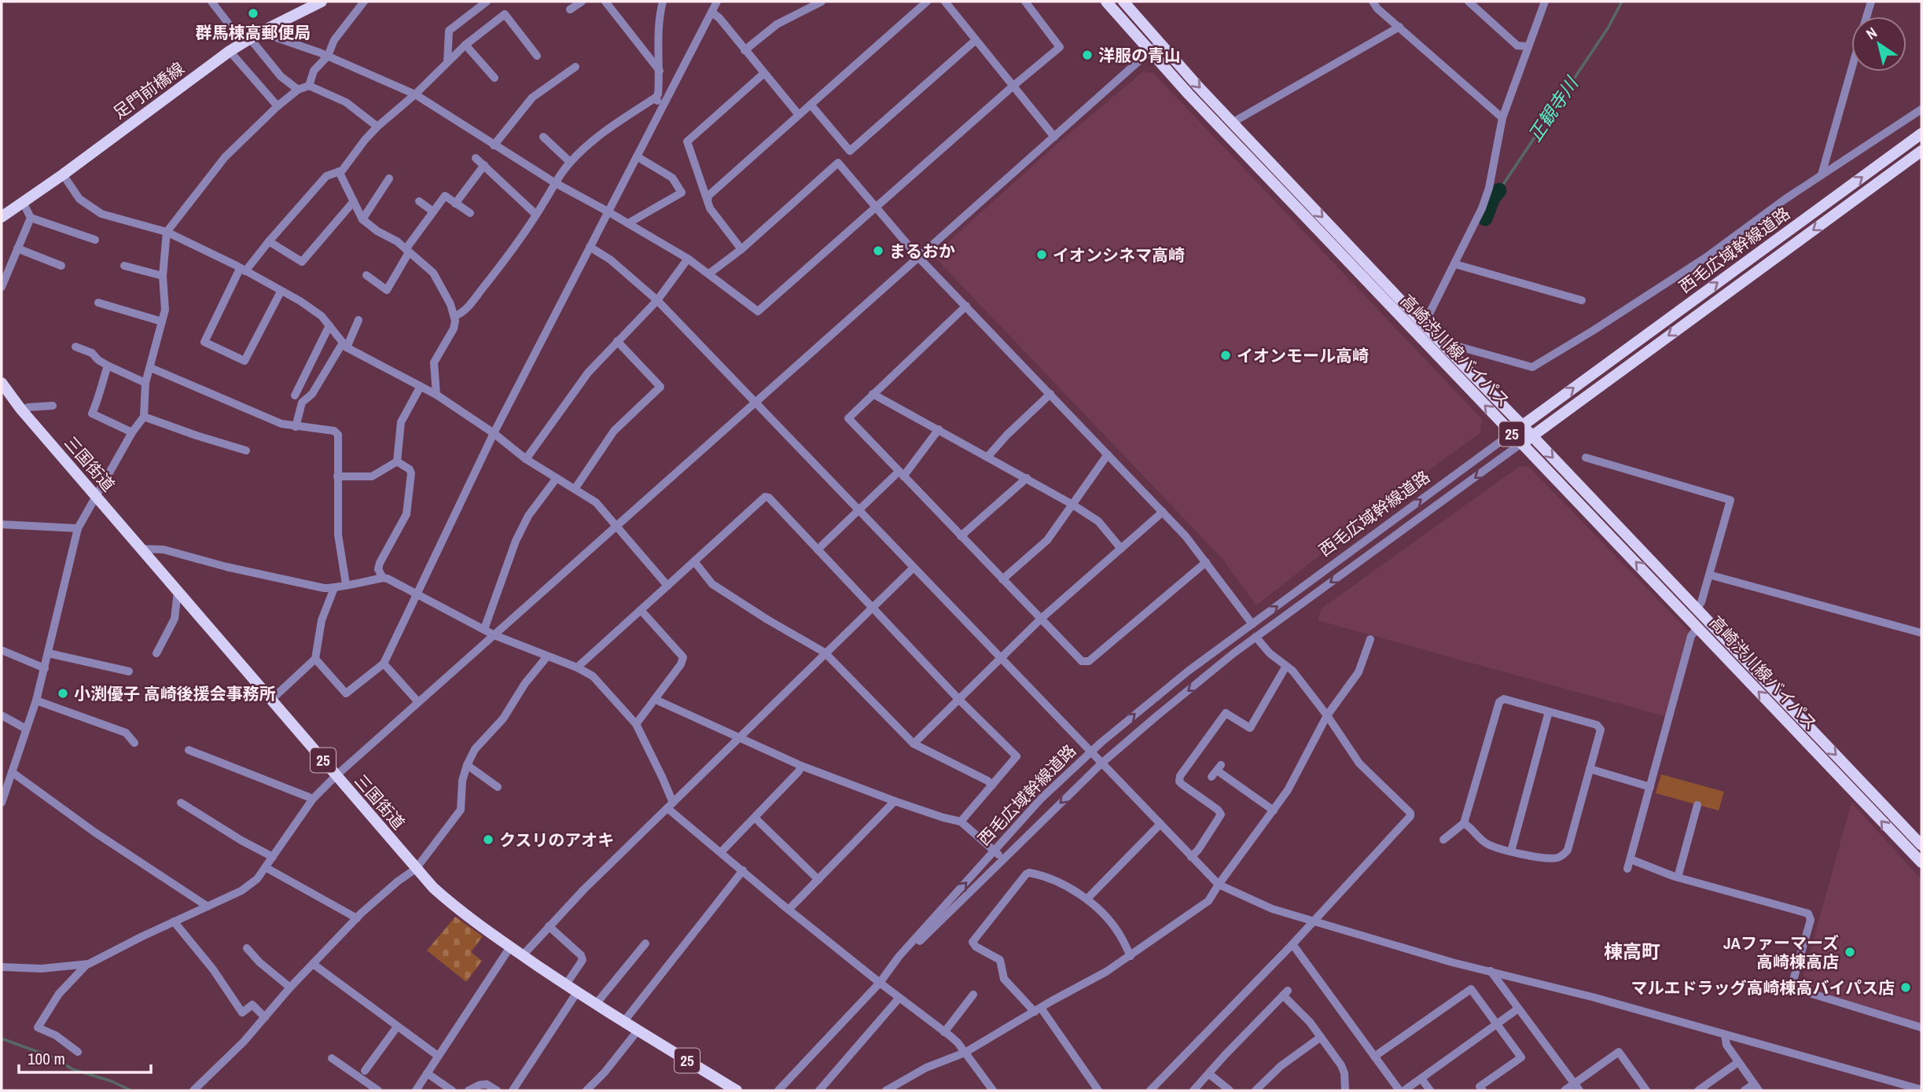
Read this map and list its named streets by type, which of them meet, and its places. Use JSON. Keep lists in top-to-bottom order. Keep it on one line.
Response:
{"streets":{"main road":["足門前橋線","西毛広域幹線道路","高崎渋川線バイパス","25","三国街道"]},"crossings":[["西毛広域幹線道路","高崎渋川線バイパス"]],"districts":["棟高町"],"water":["正観寺川"],"places":["群馬棟高郵便局","洋服の青山","まるおか","イオンシネマ高崎","イオンモール高崎","小渕優子 高崎後援会事務所","クスリのアオキ","JAファーマーズ 高崎棟高店","マルエドラッグ高崎棟高バイパス店"],"scale_bar":"100 m","north":"top left"}
